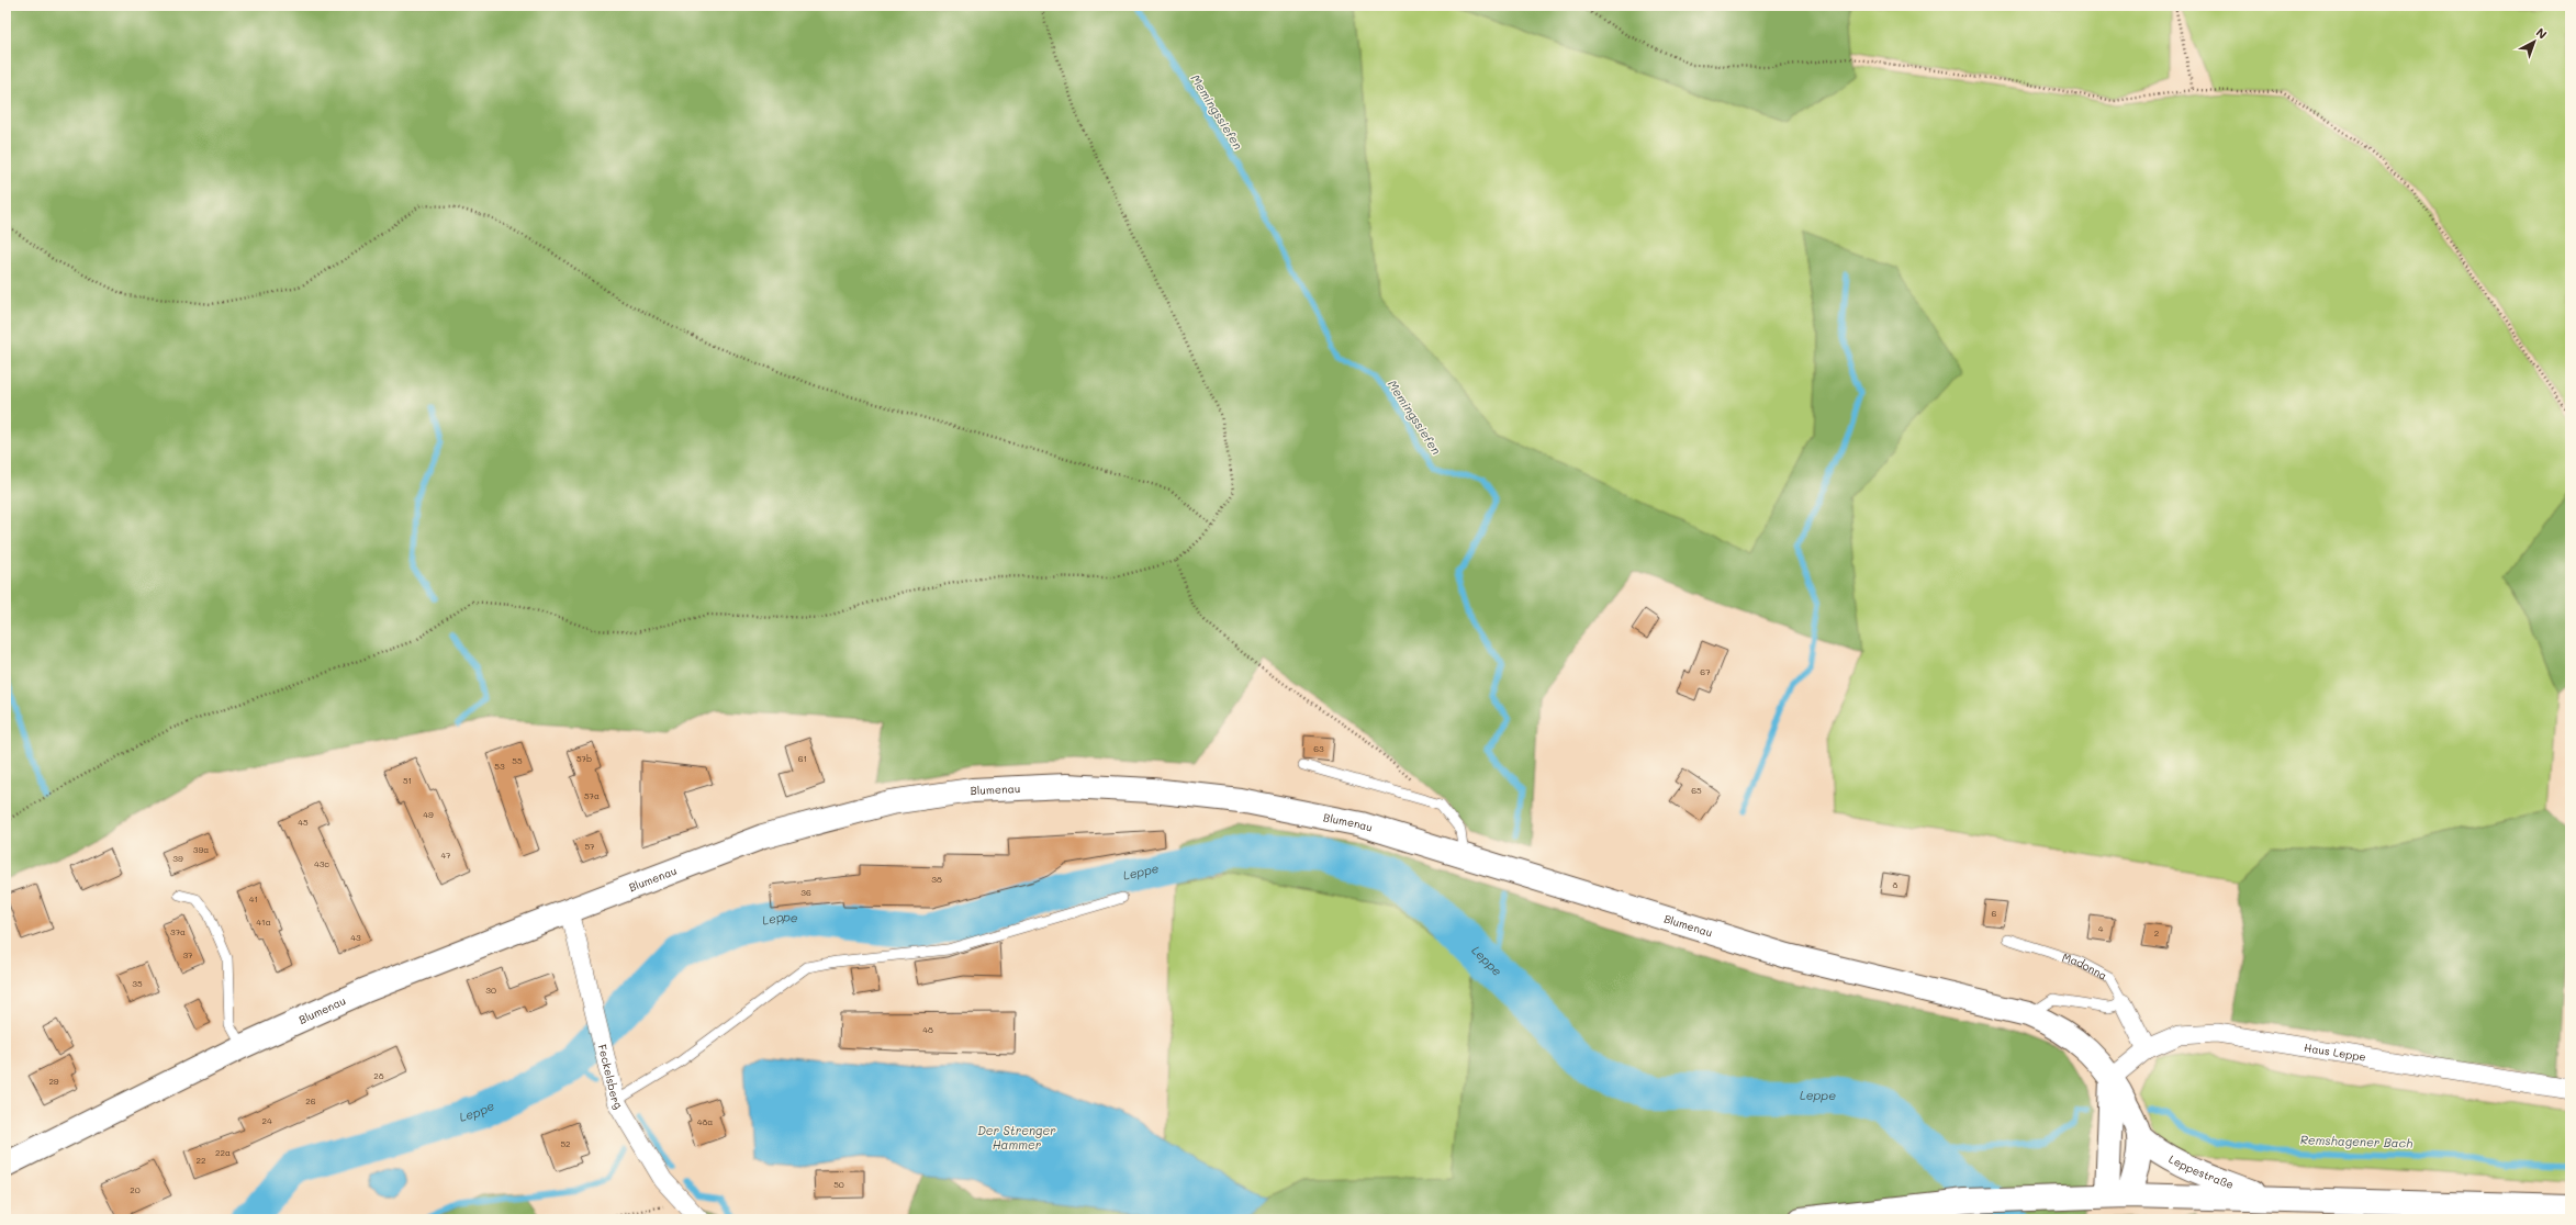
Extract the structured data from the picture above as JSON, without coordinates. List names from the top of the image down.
{
  "streets": {
    "main road": ["Blumenau", "Leppestraße"],
    "street": ["Madonna", "Haus Leppe", "Feckelsberg"]
  },
  "crossings": [
    ["Blumenau", "Feckelsberg"],
    ["Blumenau", "Leppestraße"],
    ["Madonna", "Haus Leppe"],
    ["Haus Leppe", "Leppestraße"]
  ],
  "water": [
    "Memingssiefen",
    "Leppe",
    "Der Strenger Hammer",
    "Remshagener Bach"
  ],
  "house_numbers": [
    "67",
    "63",
    "57b",
    "61",
    "55",
    "53",
    "51",
    "65",
    "57a",
    "49",
    "45",
    "57",
    "39a",
    "47",
    "39",
    "43c",
    "38",
    "8",
    "36",
    "41",
    "6",
    "41a",
    "4",
    "37a",
    "2",
    "43",
    "37",
    "35",
    "30",
    "48",
    "28",
    "29",
    "26",
    "24",
    "48a",
    "52",
    "22a",
    "22",
    "50",
    "20"
  ],
  "north": "top right"
}
